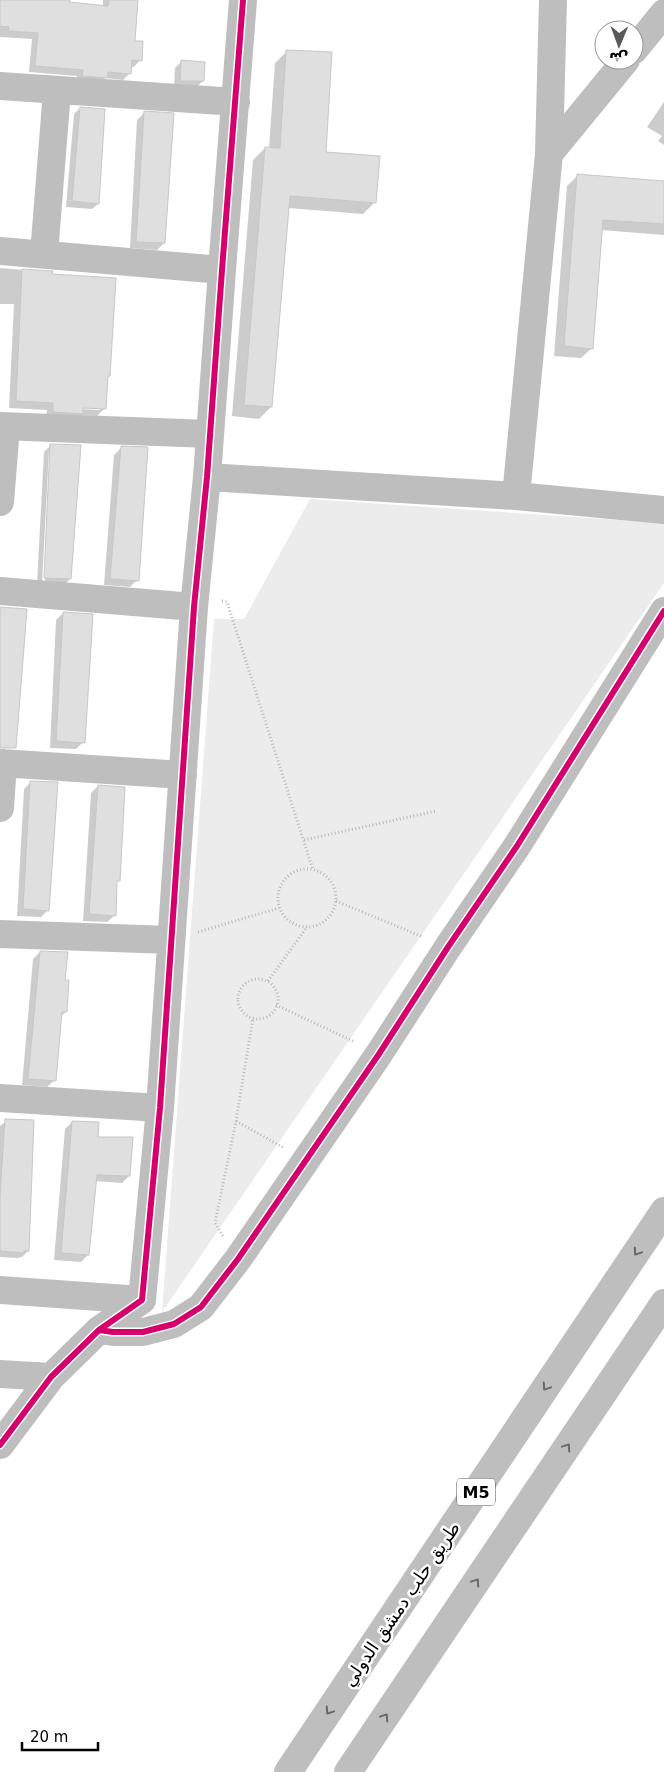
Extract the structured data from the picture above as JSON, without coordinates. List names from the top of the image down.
{
  "streets": {
    "main road": ["M5", "طريق حلب دمشق الدولي"]
  },
  "scale_bar": "20 m",
  "north": "bottom"
}
